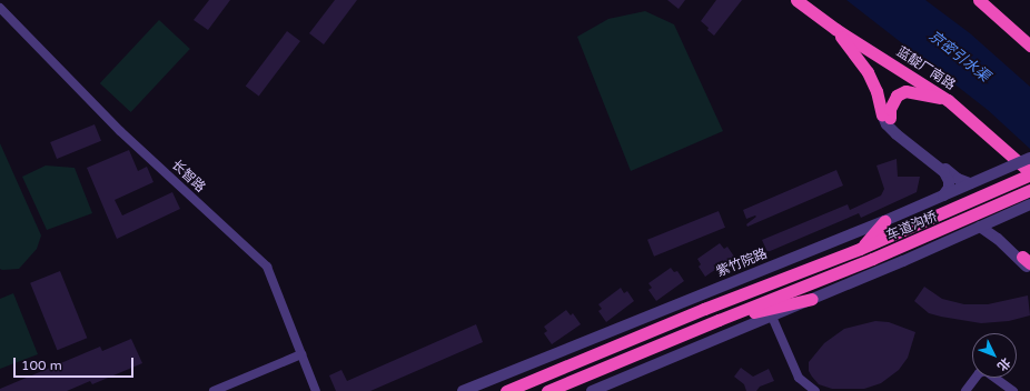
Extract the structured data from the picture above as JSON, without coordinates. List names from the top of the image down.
{
  "streets": {
    "highway": ["蓝靛厂南路", "车道沟桥"],
    "street": ["长智路", "紫竹院路"]
  },
  "crossings": [
    ["蓝靛厂南路", "车道沟桥"]
  ],
  "water": ["京密引水渠"],
  "scale_bar": "100 m",
  "north": "bottom right"
}
